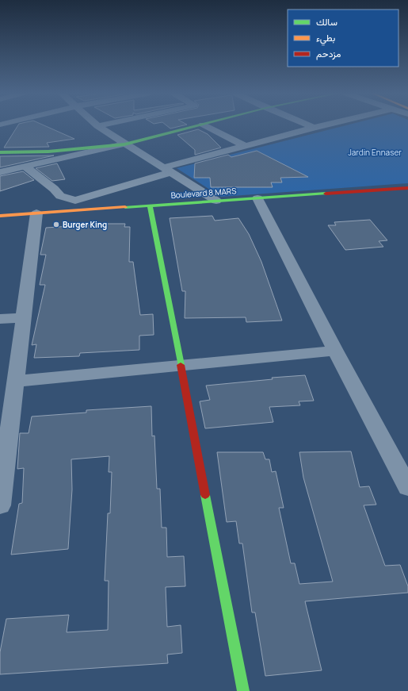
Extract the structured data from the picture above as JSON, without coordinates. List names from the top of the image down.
{
  "streets": {
    "street": ["Boulevard 8 MARS"]
  },
  "parks": ["Jardin Ennaser"],
  "places": ["Burger King"],
  "legend": ["سالك", "بطيء", "مزدحم"]
}
